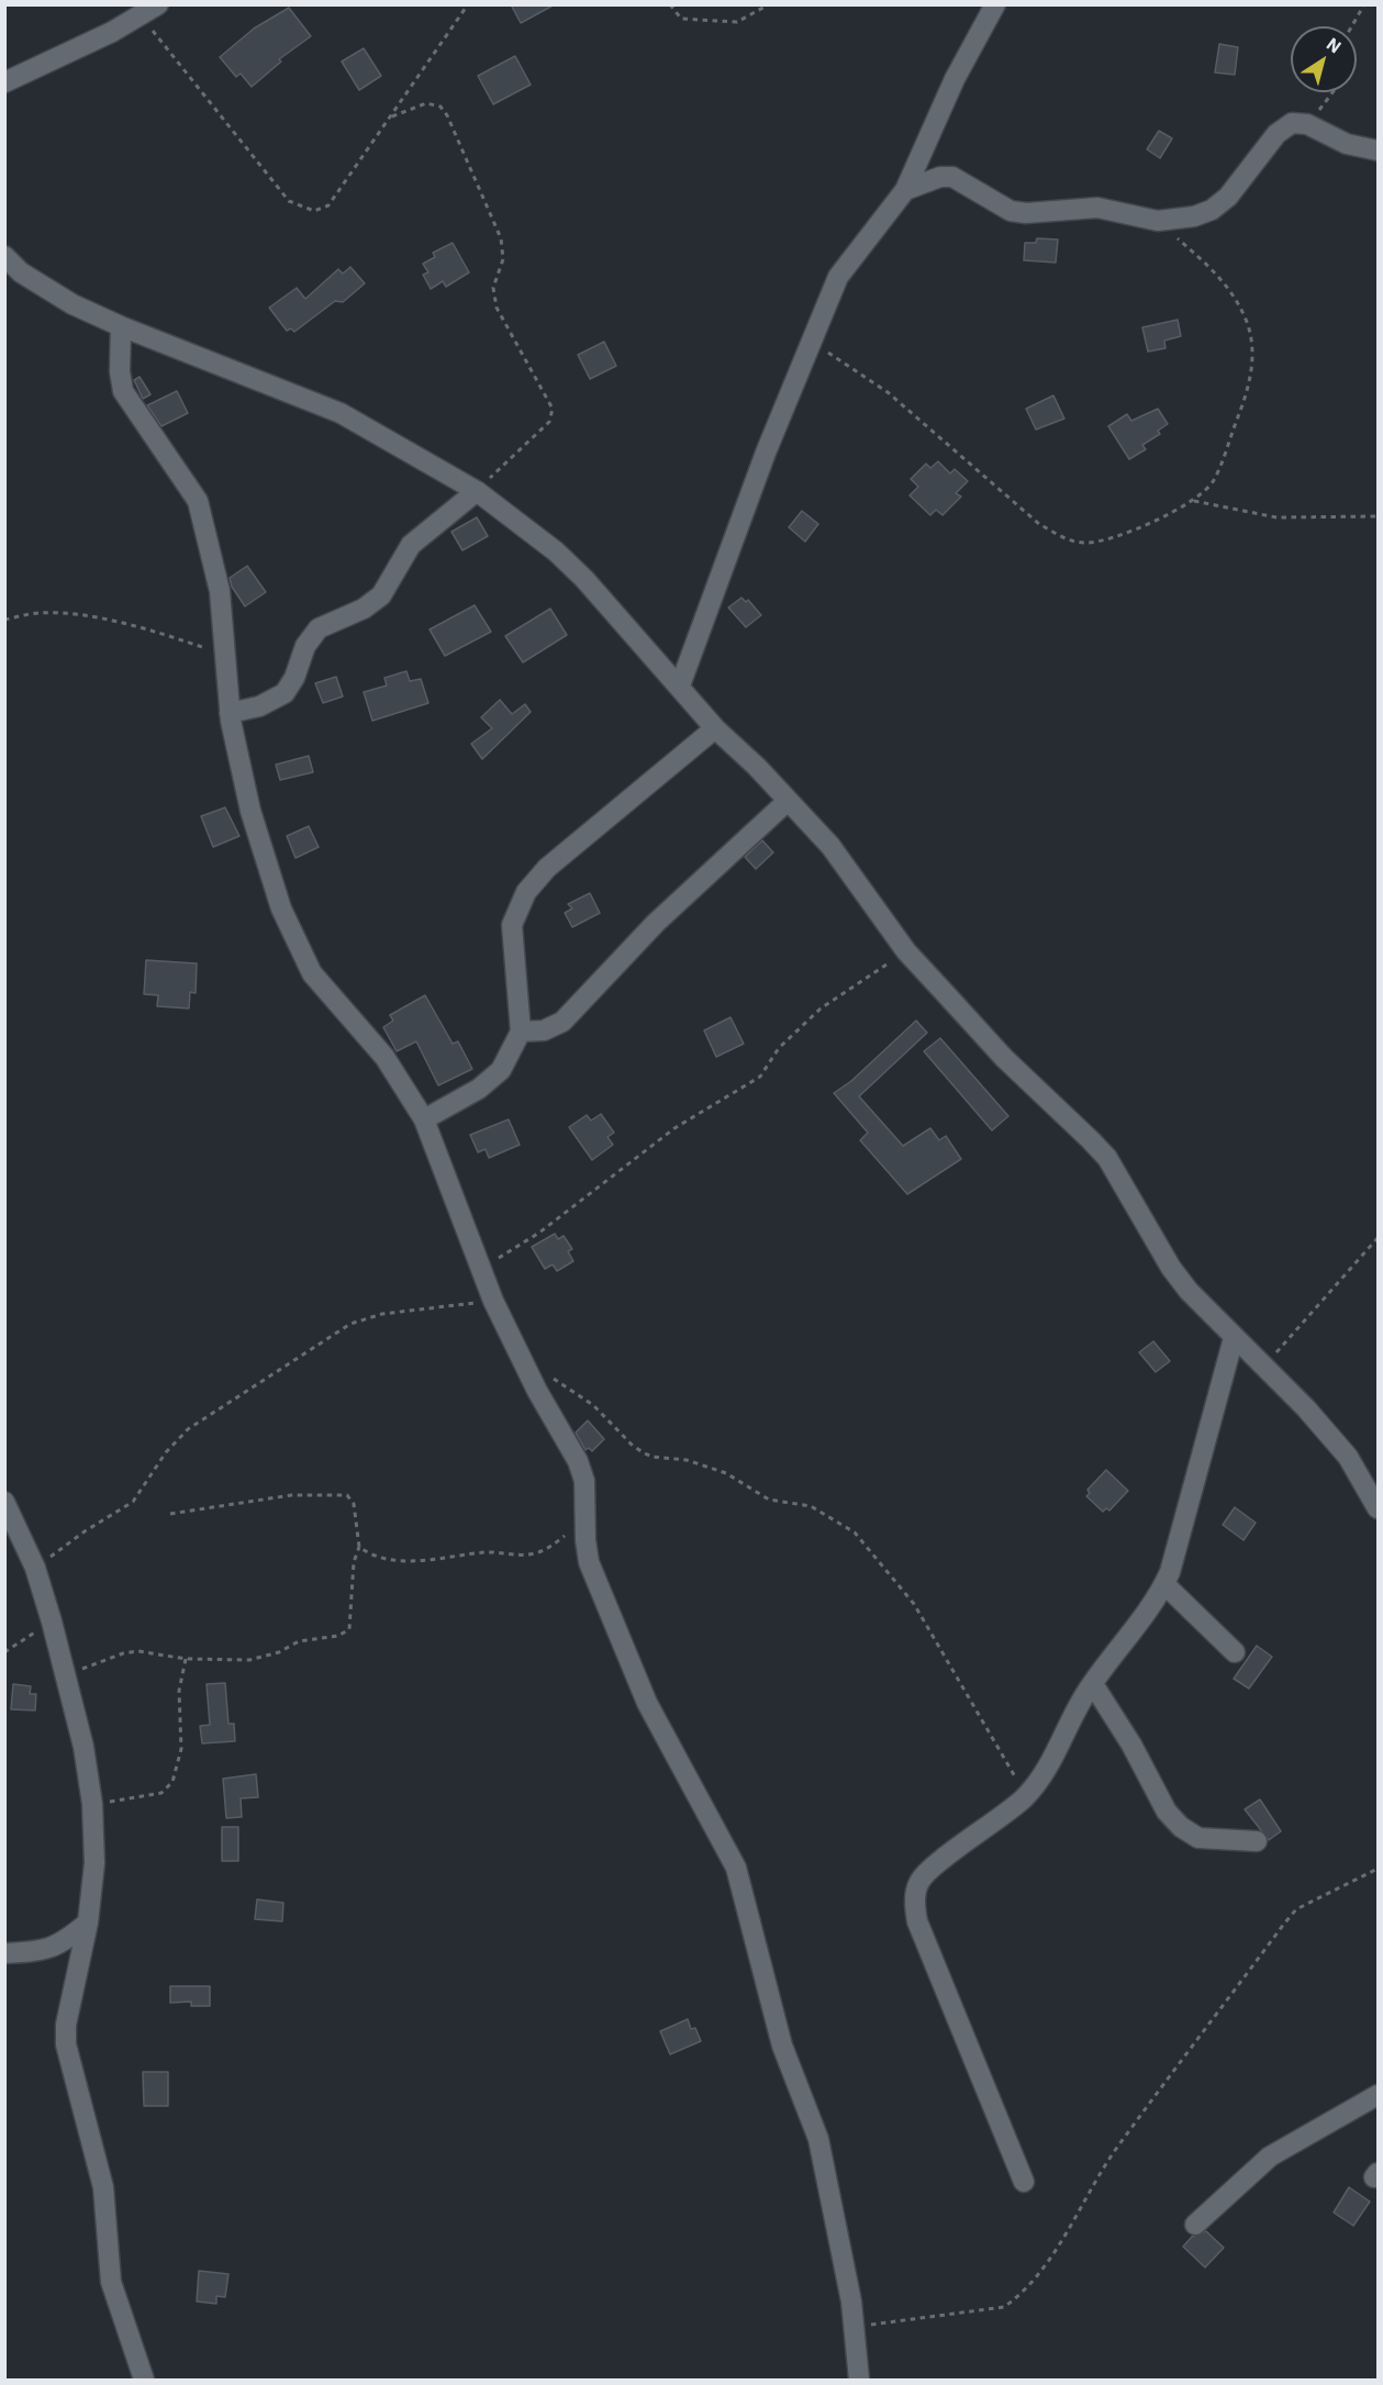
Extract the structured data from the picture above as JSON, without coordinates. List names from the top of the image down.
{
  "north": "top right"
}
